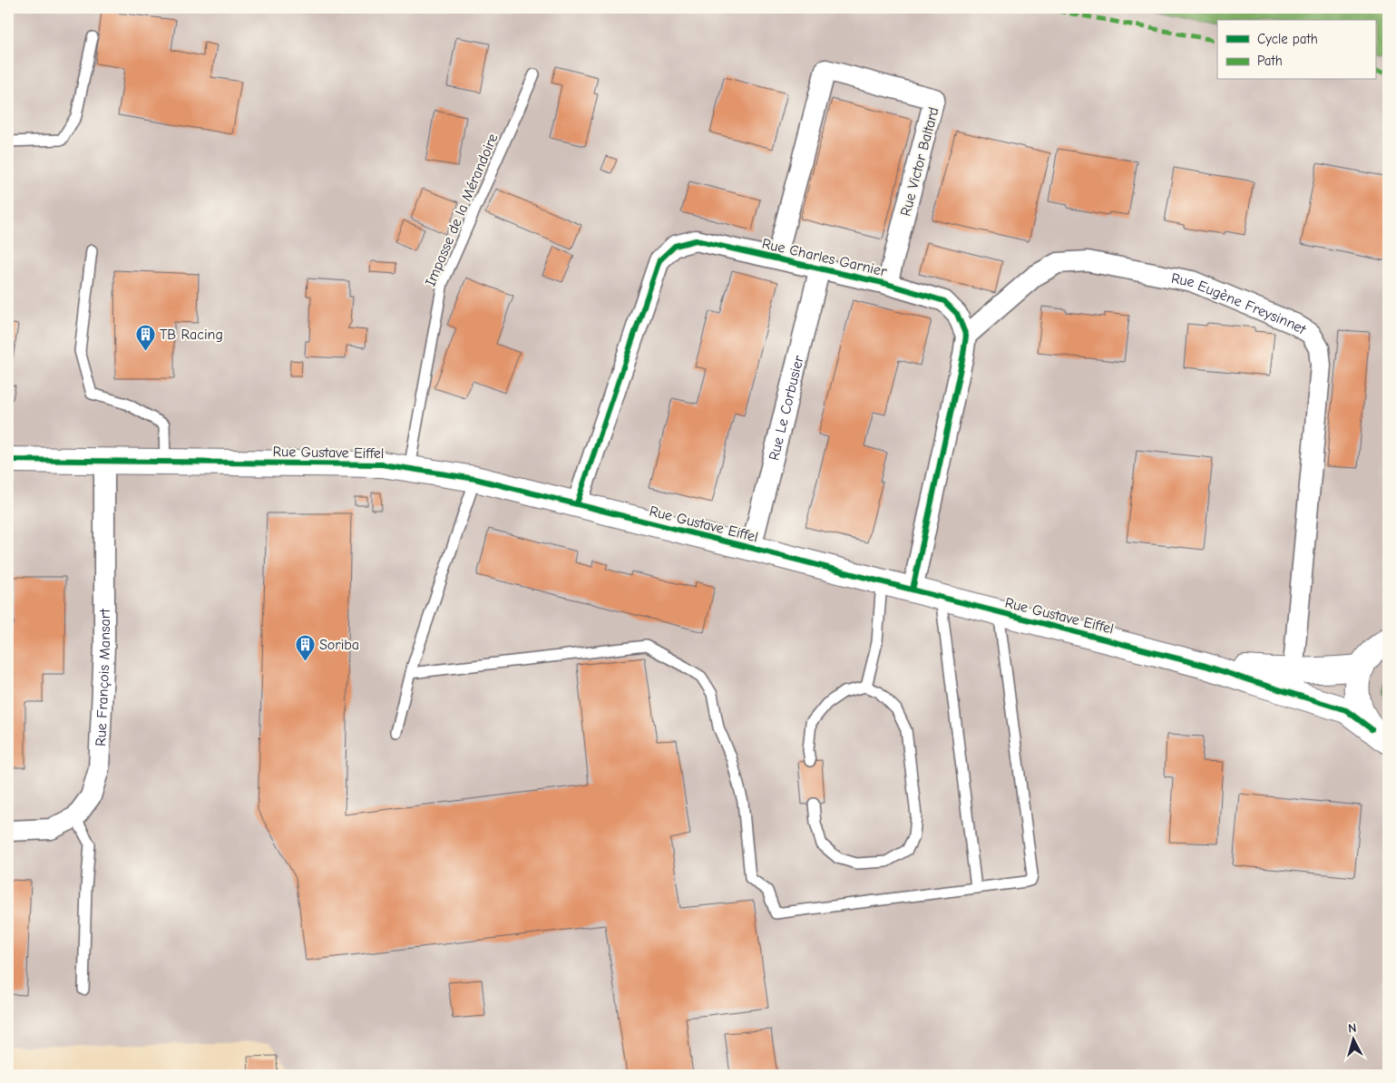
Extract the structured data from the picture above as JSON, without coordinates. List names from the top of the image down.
{
  "streets": {
    "street": [
      "Rue Victor Baltard",
      "Rue Charles Garnier",
      "Rue Eugène Freysinnet",
      "Rue Le Corbusier",
      "Rue Gustave Eiffel",
      "Rue François Mansart"
    ],
    "lane": ["Impasse de la Mérandoire"]
  },
  "crossings": [
    ["Rue Victor Baltard", "Rue Charles Garnier"],
    ["Impasse de la Mérandoire", "Rue Gustave Eiffel"],
    ["Rue Charles Garnier", "Rue Eugène Freysinnet"],
    ["Rue Charles Garnier", "Rue Le Corbusier"],
    ["Rue Charles Garnier", "Rue Gustave Eiffel"],
    ["Rue Eugène Freysinnet", "Rue Gustave Eiffel"],
    ["Rue Le Corbusier", "Rue Gustave Eiffel"],
    ["Rue Gustave Eiffel", "Rue François Mansart"]
  ],
  "places": {
    "building": ["TB Racing", "Soriba"]
  },
  "legend": ["Cycle path", "Path"],
  "north": "top"
}
